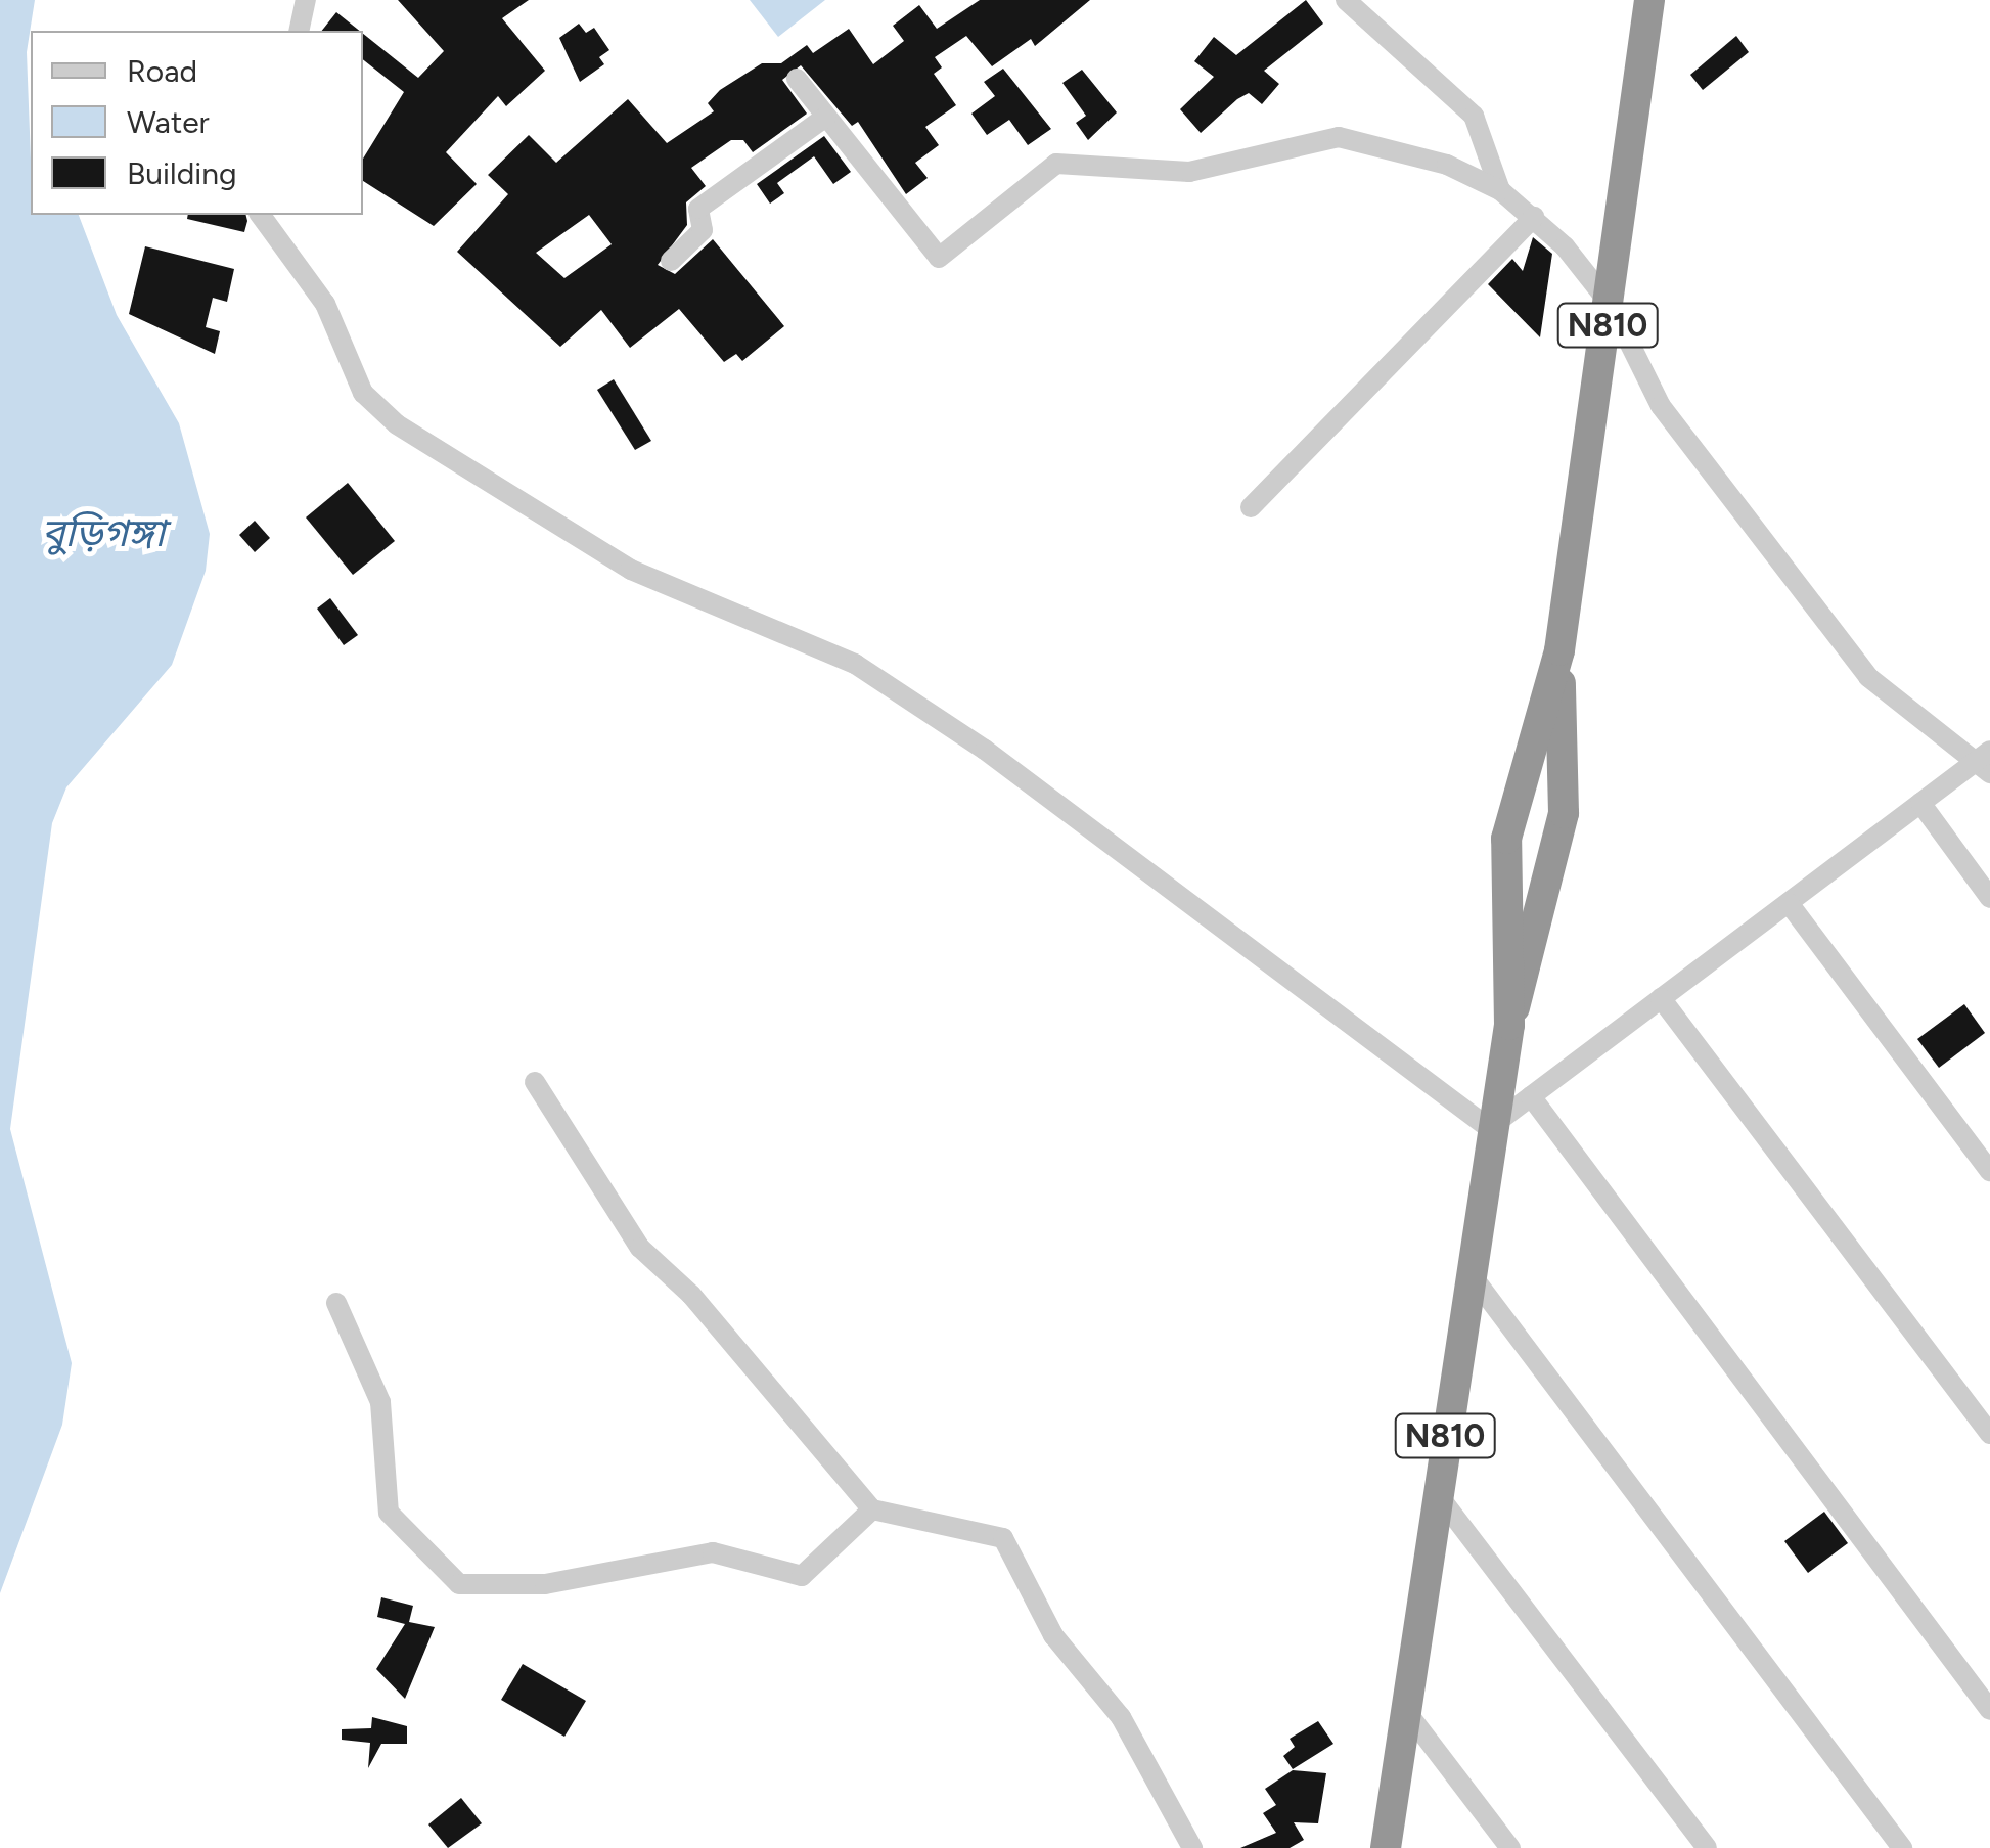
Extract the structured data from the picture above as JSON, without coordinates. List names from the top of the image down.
{
  "streets": {
    "highway": ["N810"]
  },
  "water": ["বুড়িগঙ্গা"],
  "legend": ["Road", "Water", "Building"]
}
